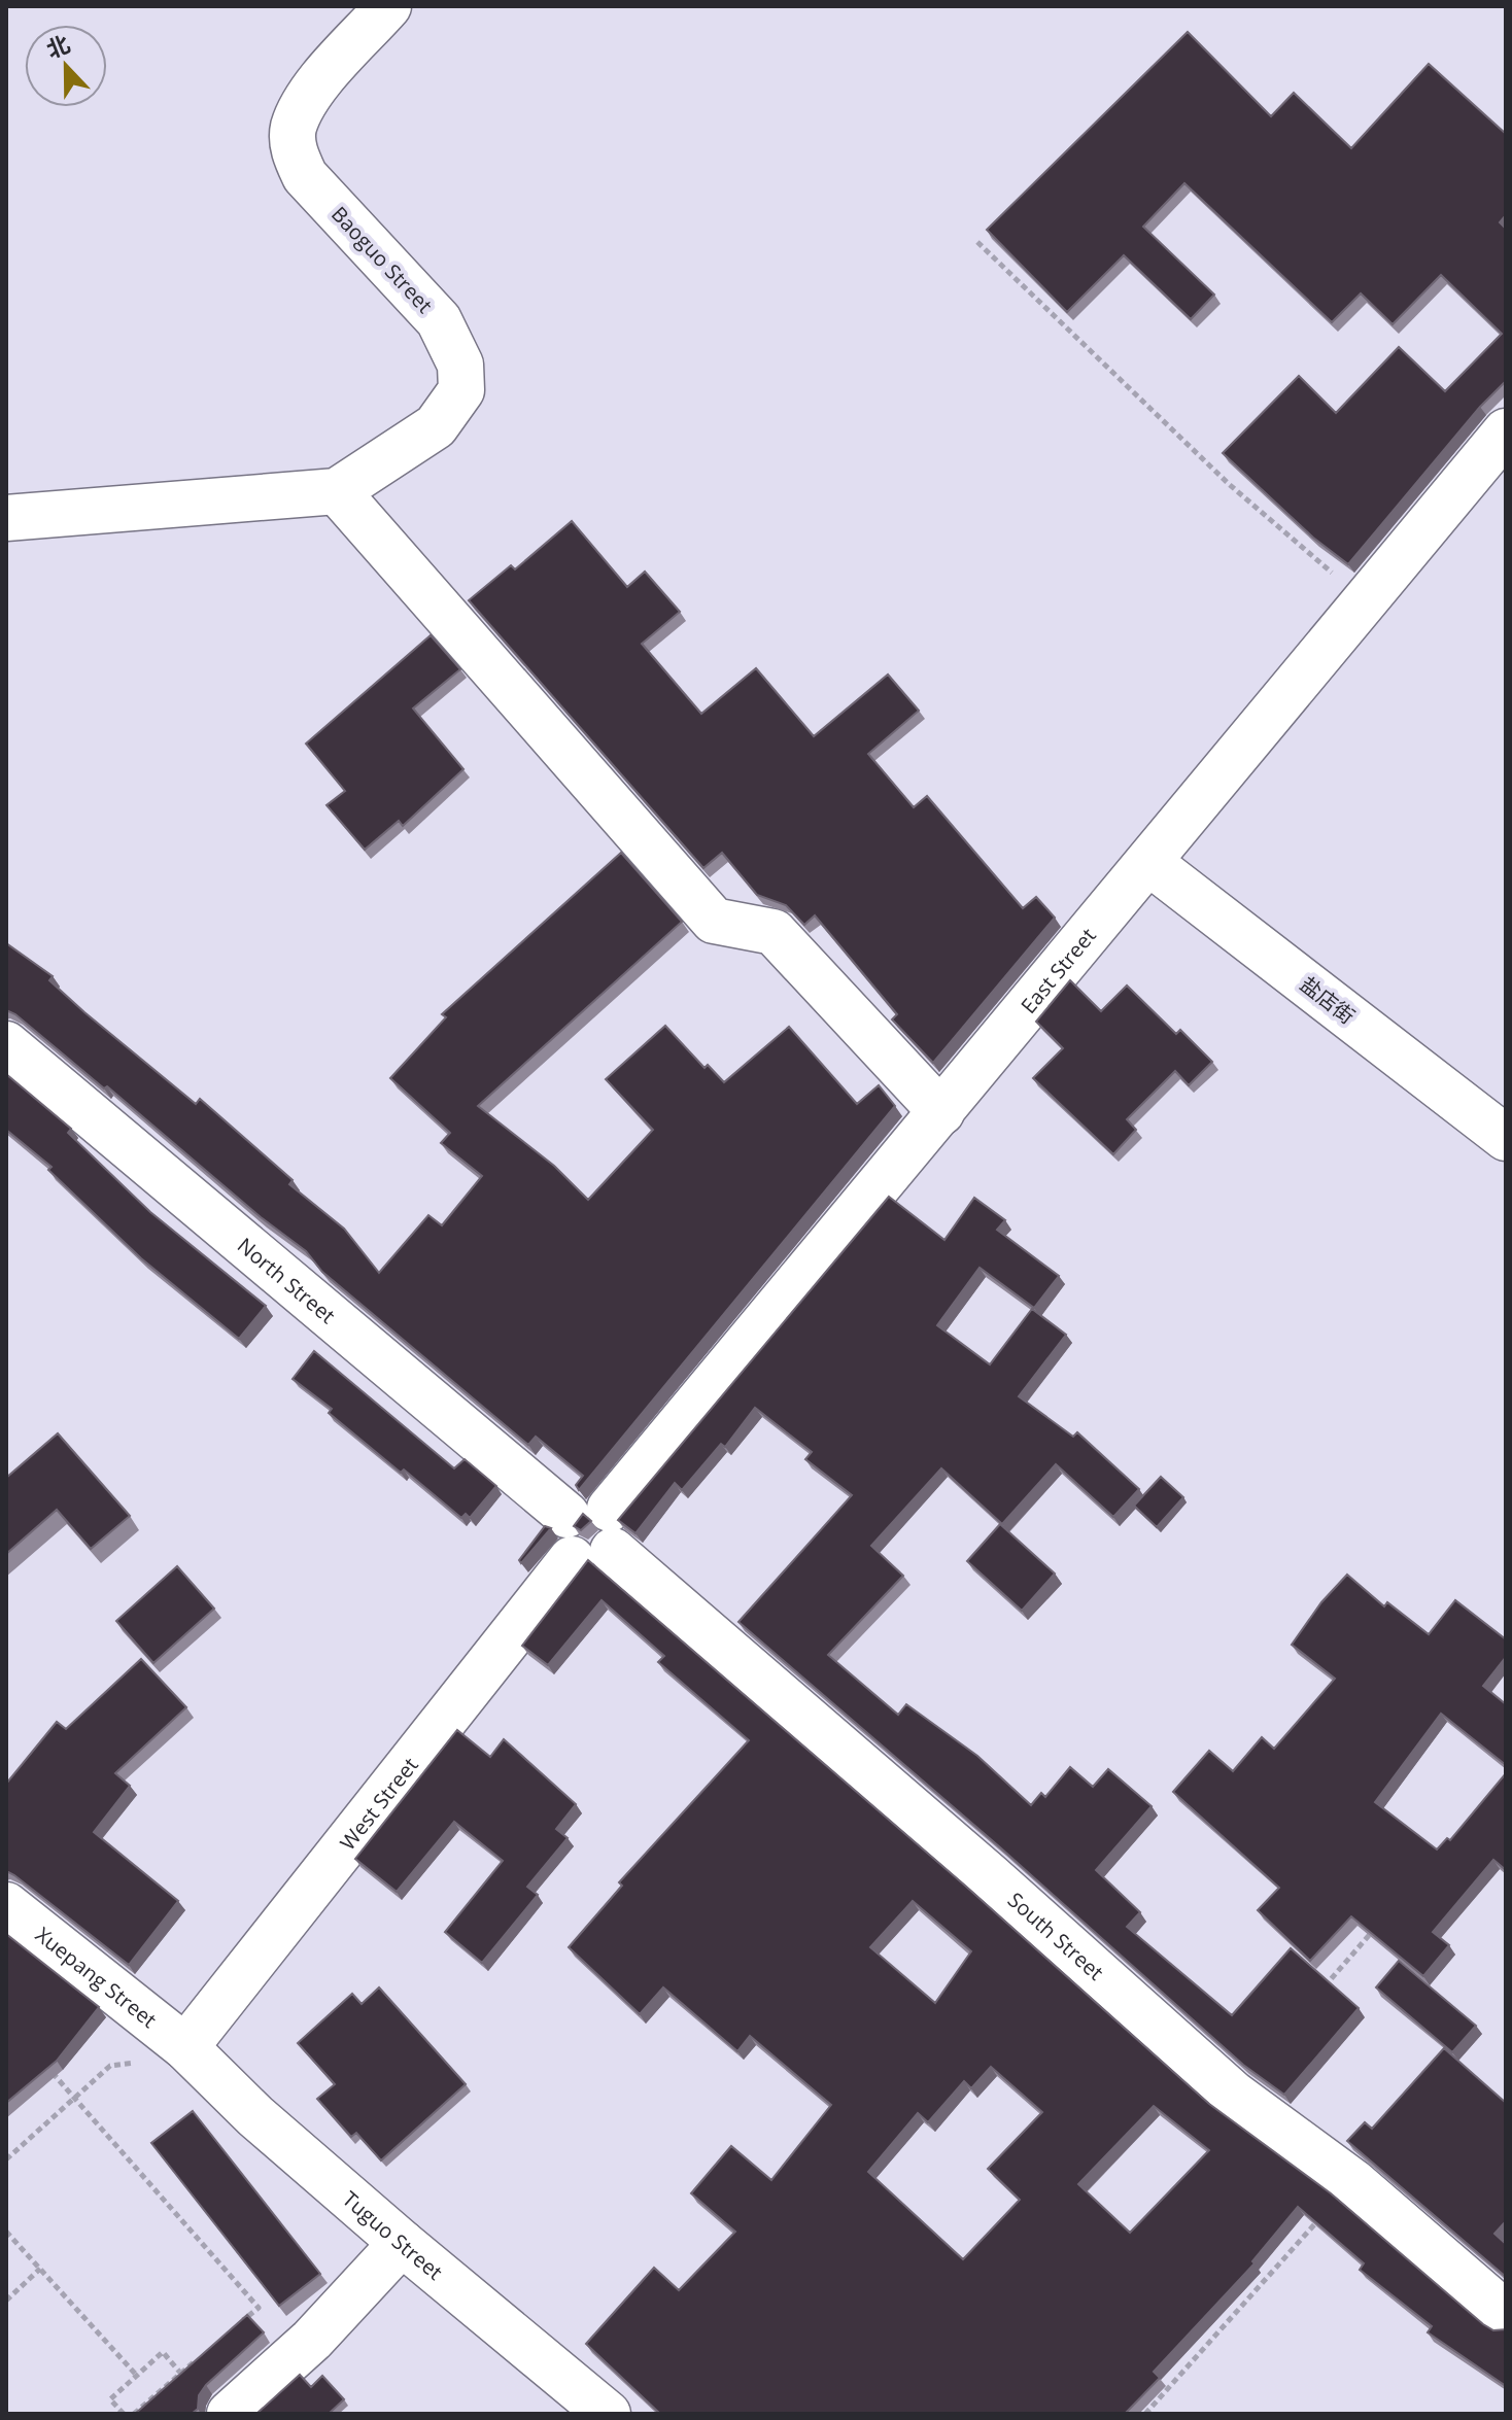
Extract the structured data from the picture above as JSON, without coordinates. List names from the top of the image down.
{
  "streets": {
    "street": [
      "Baoguo Street",
      "East Street",
      "盐店街",
      "North Street",
      "West Street",
      "South Street",
      "Xuepang Street",
      "Tuguo Street"
    ]
  },
  "crossings": [
    ["East Street", "盐店街"],
    ["East Street", "North Street"],
    ["East Street", "West Street"],
    ["East Street", "South Street"],
    ["North Street", "West Street"],
    ["North Street", "South Street"],
    ["West Street", "South Street"],
    ["West Street", "Xuepang Street"],
    ["West Street", "Tuguo Street"],
    ["Xuepang Street", "Tuguo Street"]
  ],
  "north": "top"
}
